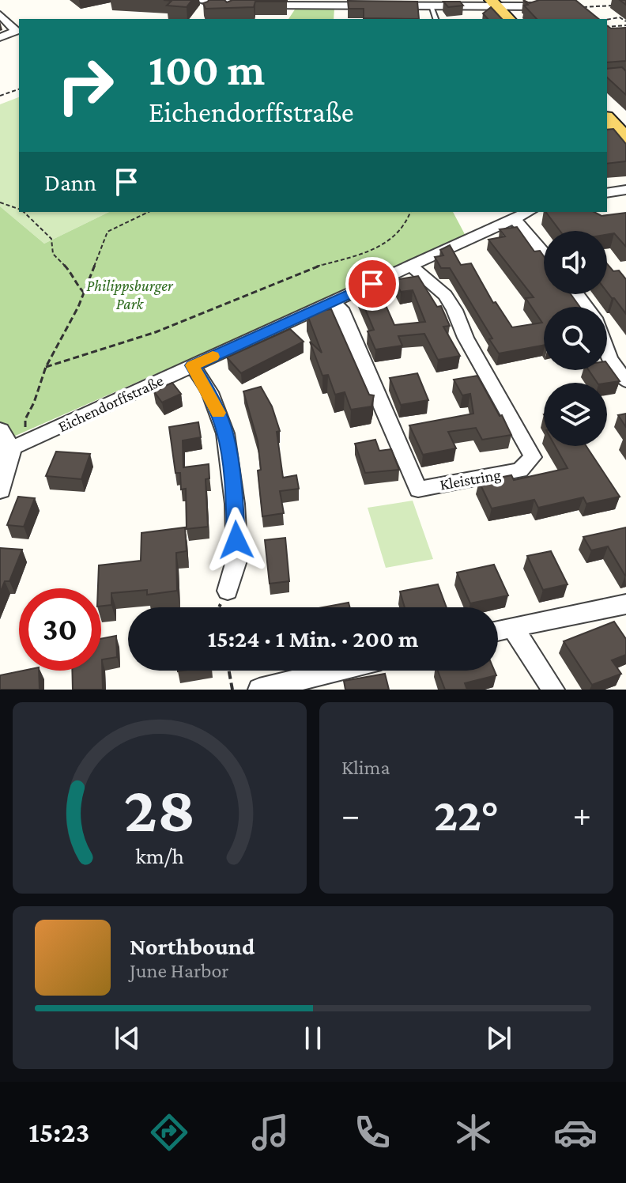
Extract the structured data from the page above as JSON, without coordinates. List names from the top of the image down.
{
  "streets": {
    "street": ["Eichendorffstraße", "Kleistring"]
  },
  "crossings": [
    ["Eichendorffstraße", "Kleistring"]
  ],
  "parks": ["Philippsburger Park"],
  "page": {
    "turn": ["100 m", "Eichendorffstraße"],
    "then": "Dann",
    "limit": "30",
    "trip": "15:24 · 1 Min. · 200 m",
    "tile": "Klima",
    "heat": ["−", "22°", "+"],
    "song": ["Northbound", "June Harbor"],
    "tabs": "15:23",
    "gauge": ["28", "km/h"]
  }
}
